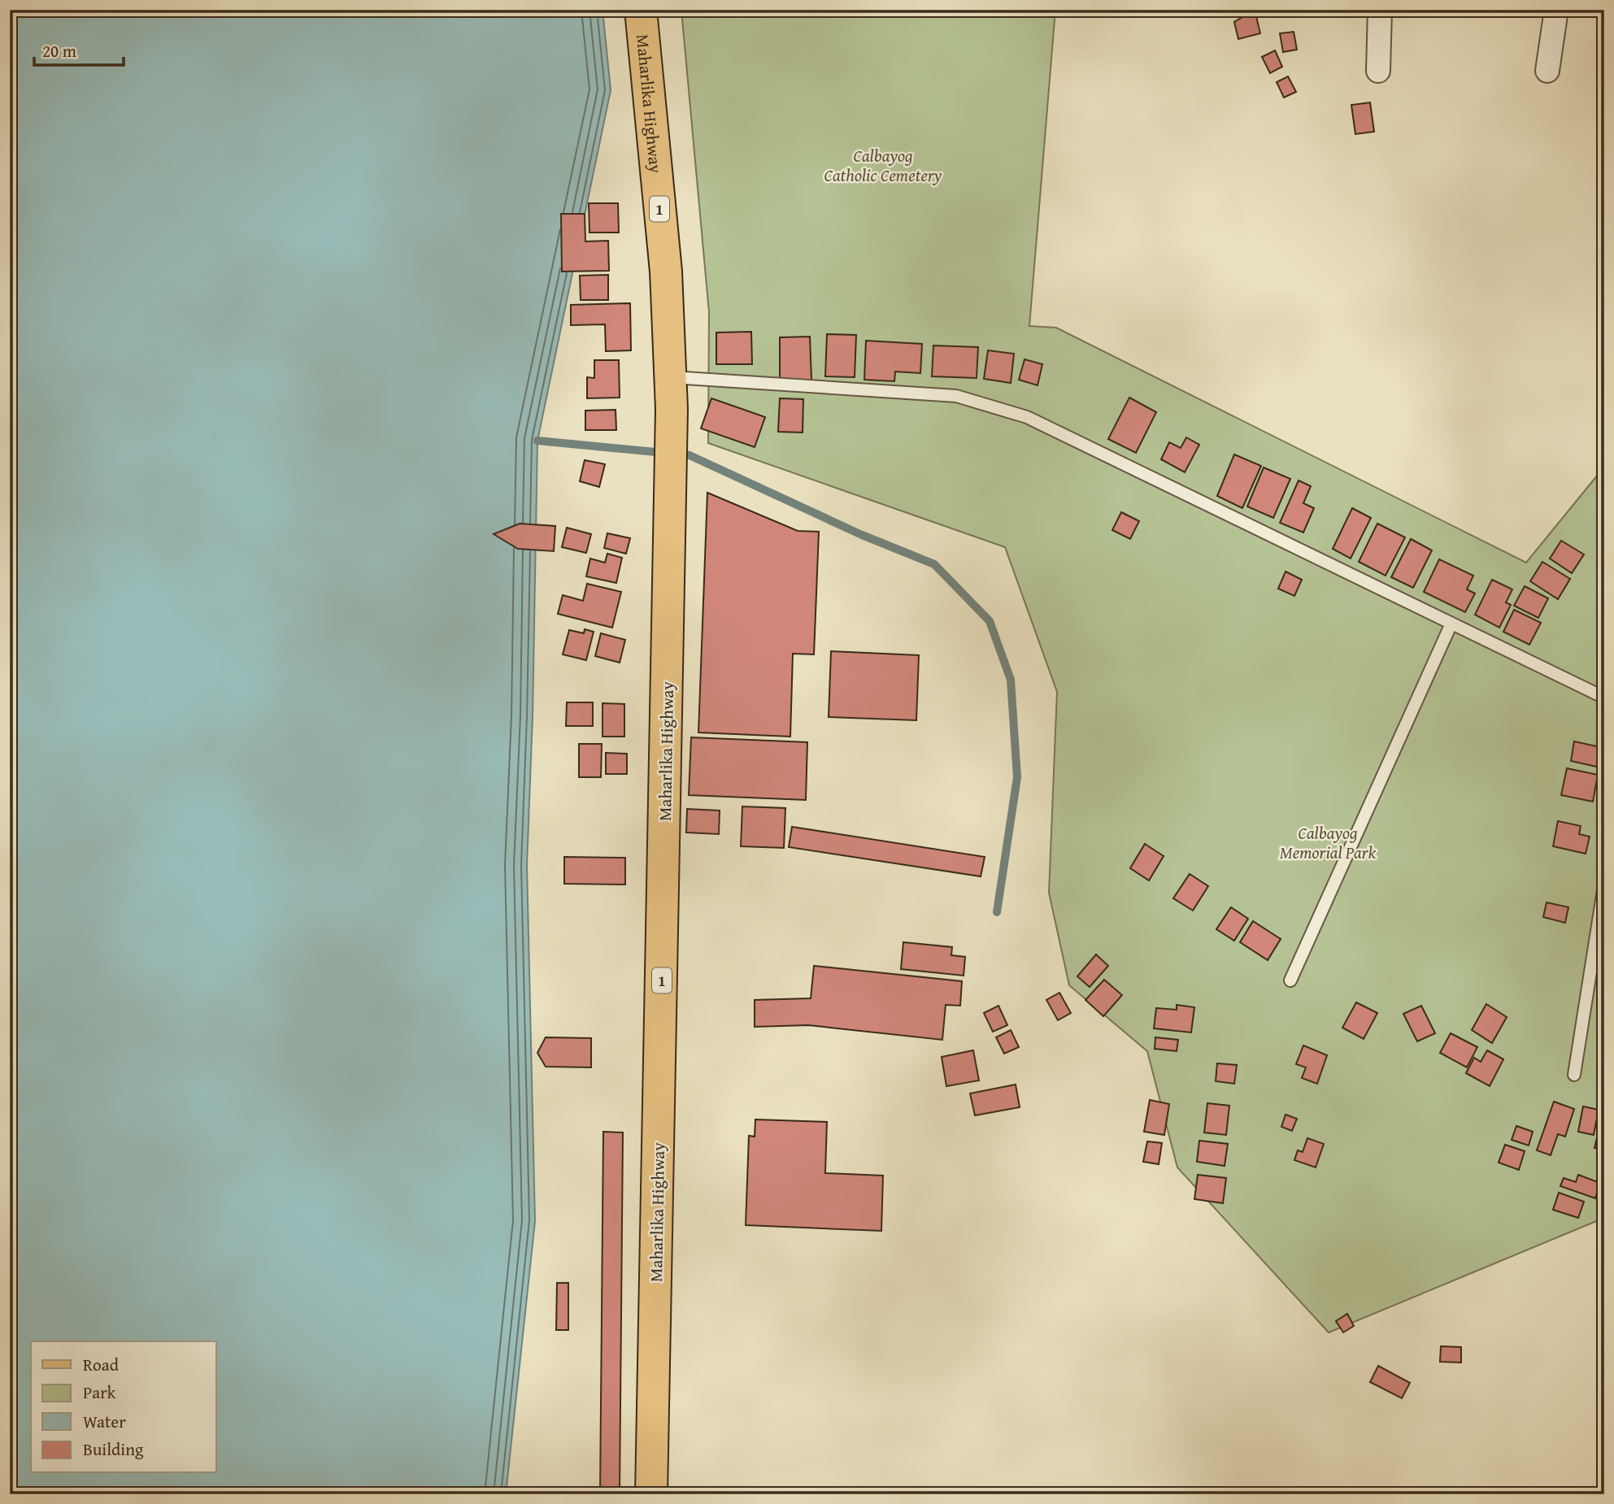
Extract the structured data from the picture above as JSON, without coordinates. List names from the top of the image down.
{
  "streets": {
    "main road": ["Maharlika Highway", "1"]
  },
  "parks": ["Calbayog Catholic Cemetery", "Calbayog Memorial Park"],
  "legend": [
    "Road",
    "Park",
    "Water",
    "Building"
  ],
  "scale_bar": "20 m"
}
